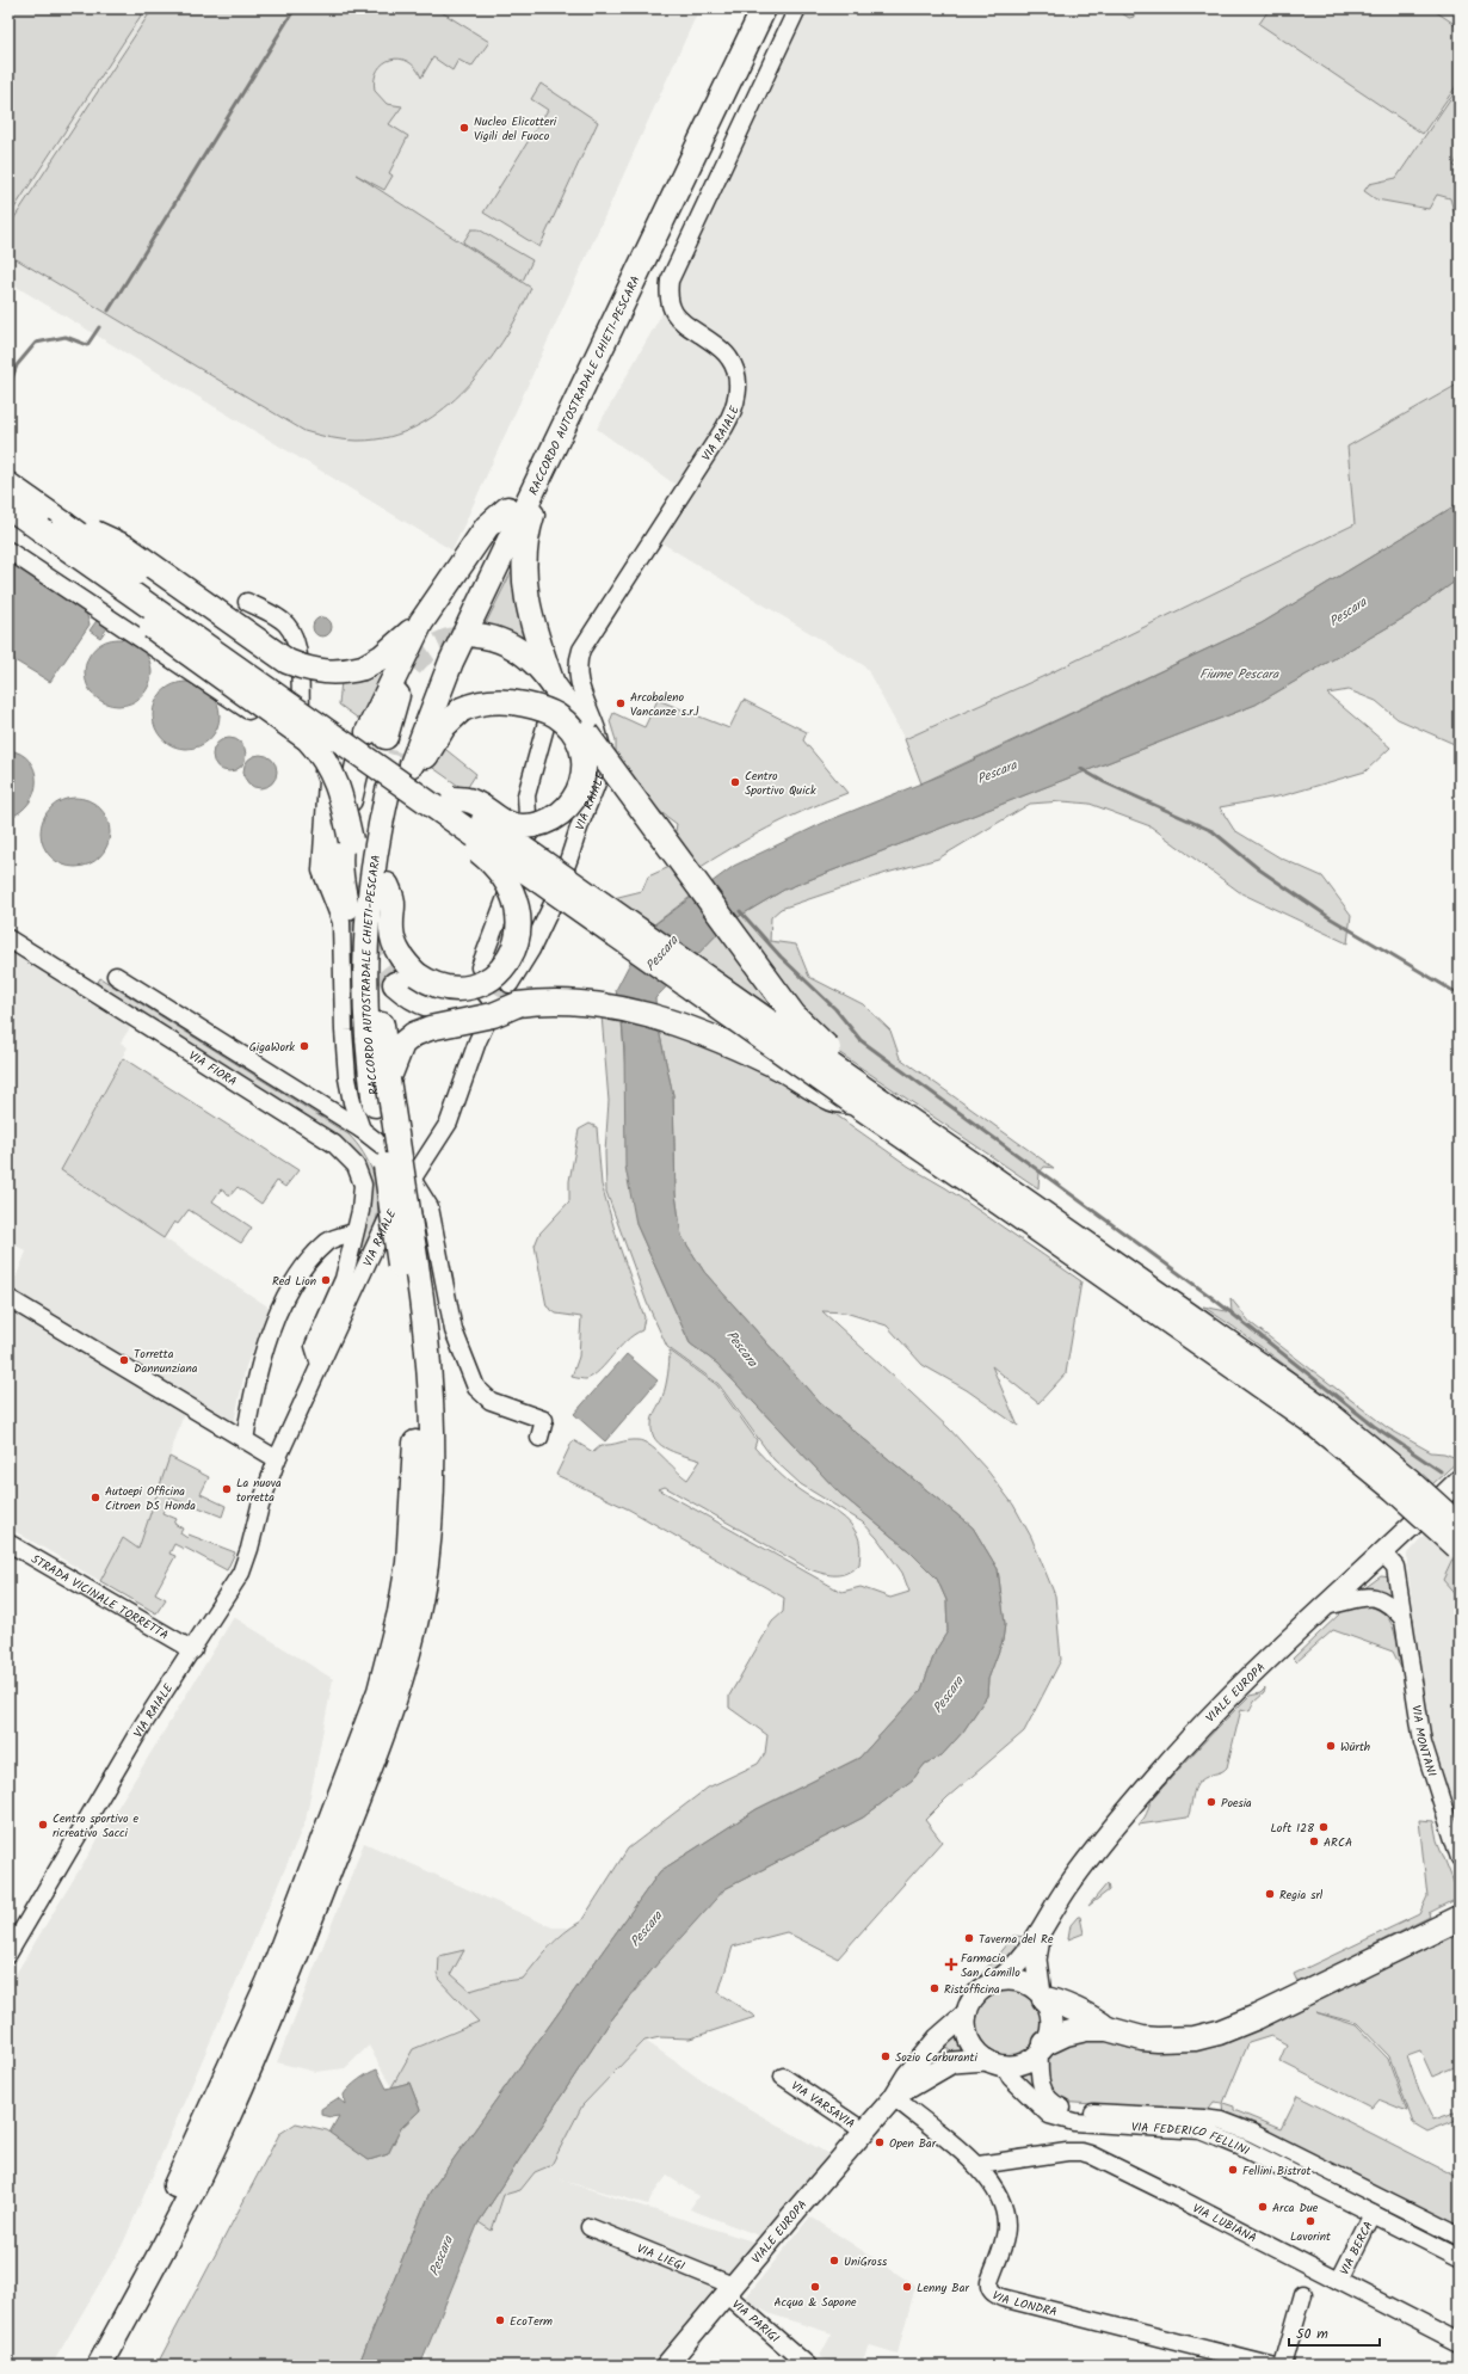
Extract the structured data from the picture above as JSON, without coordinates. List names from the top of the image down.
{
  "streets": {
    "highway": ["RACCORDO AUTOSTRADALE CHIETI-PESCARA"],
    "main road": ["VIALE EUROPA"],
    "street": [
      "VIA RAIALE",
      "VIA FIORA",
      "STRADA VICINALE TORRETTA",
      "VIA MONTANI",
      "VIA VARSAVIA",
      "VIA FEDERICO FELLINI",
      "VIA LUBIANA",
      "VIA BERCA",
      "VIA LIEGI",
      "VIA LONDRA",
      "VIA PARIGI"
    ]
  },
  "crossings": [
    ["VIA RAIALE", "VIA FIORA"],
    ["VIA RAIALE", "STRADA VICINALE TORRETTA"],
    ["VIALE EUROPA", "VIA MONTANI"],
    ["VIALE EUROPA", "VIA VARSAVIA"],
    ["VIALE EUROPA", "VIA FEDERICO FELLINI"],
    ["VIALE EUROPA", "VIA LIEGI"],
    ["VIALE EUROPA", "VIA LONDRA"],
    ["VIALE EUROPA", "VIA PARIGI"],
    ["VIA FEDERICO FELLINI", "VIA BERCA"],
    ["VIA LUBIANA", "VIA BERCA"],
    ["VIA LUBIANA", "VIA LONDRA"],
    ["VIA LIEGI", "VIA PARIGI"]
  ],
  "water": ["Pescara", "Fiume Pescara"],
  "places": {
    "other": [
      "Nucleo Elicotteri Vigili del Fuoco",
      "Arcobaleno Vancanze s.r.l",
      "Centro Sportivo Quick",
      "GigaWork",
      "Red Lion",
      "Torretta Dannunziana",
      "La nuova torretta",
      "Autoepi Officina Citroen DS Honda",
      "Würth",
      "Poesia",
      "Centro sportivo e ricreativo Sacci",
      "Loft 128",
      "ARCA",
      "Regia srl",
      "Taverna del Re",
      "Ristofficina",
      "Sozio Carburanti",
      "Open Bar",
      "Fellini Bistrot",
      "Arca Due",
      "Lavorint",
      "UniGross",
      "Acqua & Sapone",
      "Lenny Bar",
      "EcoTerm"
    ],
    "health": ["Farmacia San Camillo"]
  },
  "scale_bar": "50 m"
}
